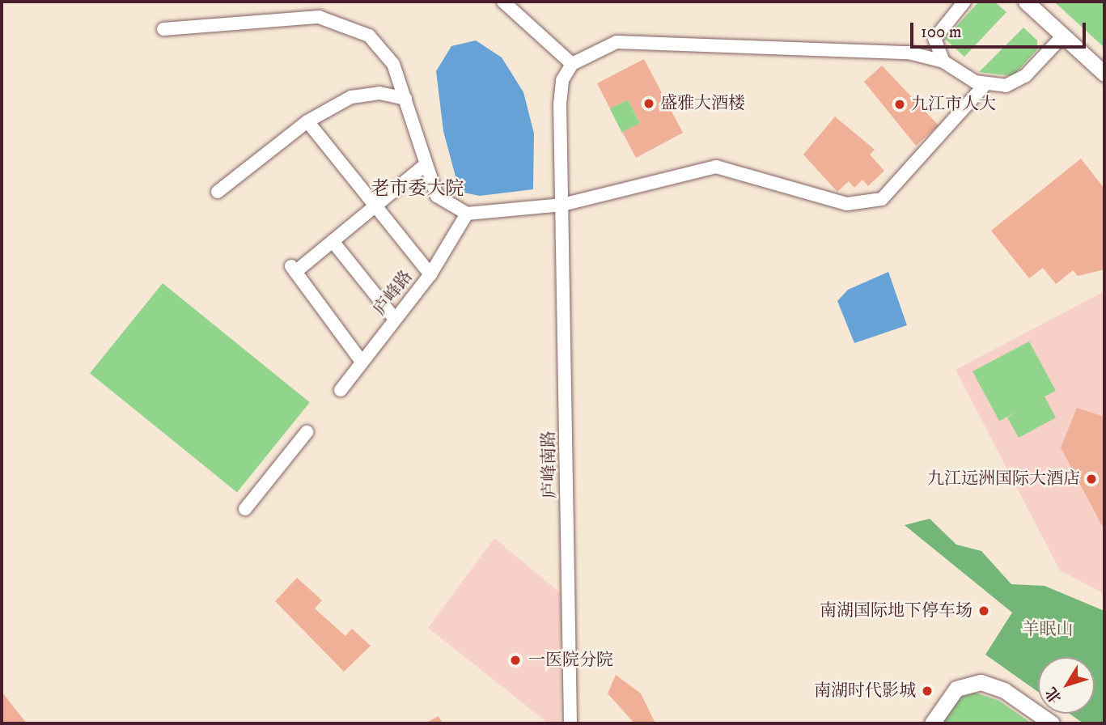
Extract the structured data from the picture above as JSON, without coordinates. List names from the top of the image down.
{
  "streets": {
    "street": ["庐峰路", "庐峰南路"]
  },
  "districts": ["老市委大院"],
  "parks": ["羊眠山"],
  "places": [
    "盛雅大酒楼",
    "九江市人大",
    "九江远洲国际大酒店",
    "南湖国际地下停车场",
    "一医院分院",
    "南湖时代影城"
  ],
  "scale_bar": "100 m",
  "north": "bottom left"
}
